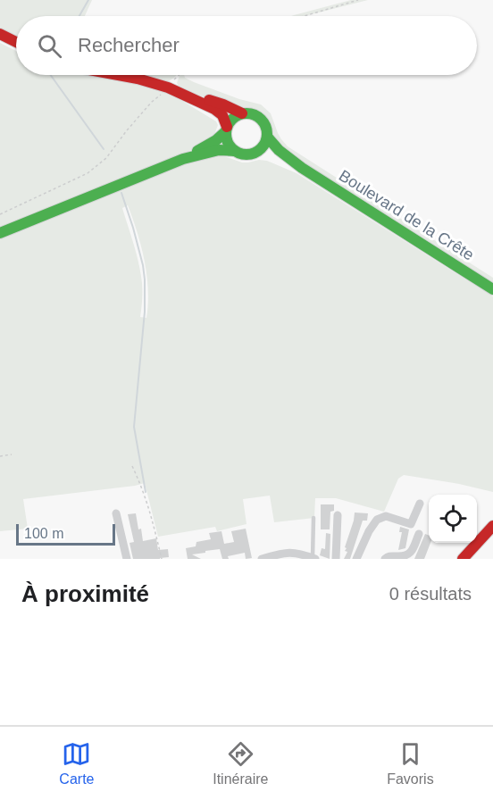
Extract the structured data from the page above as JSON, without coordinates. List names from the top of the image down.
{
  "streets": {
    "main road": ["Boulevard de la Crête"]
  },
  "scale_bar": "100 m",
  "page": {
    "search": "Rechercher",
    "scale": "100 m",
    "heading": ["À proximité", "0 résultats"],
    "nav": ["Carte", "Itinéraire", "Favoris"]
  }
}
